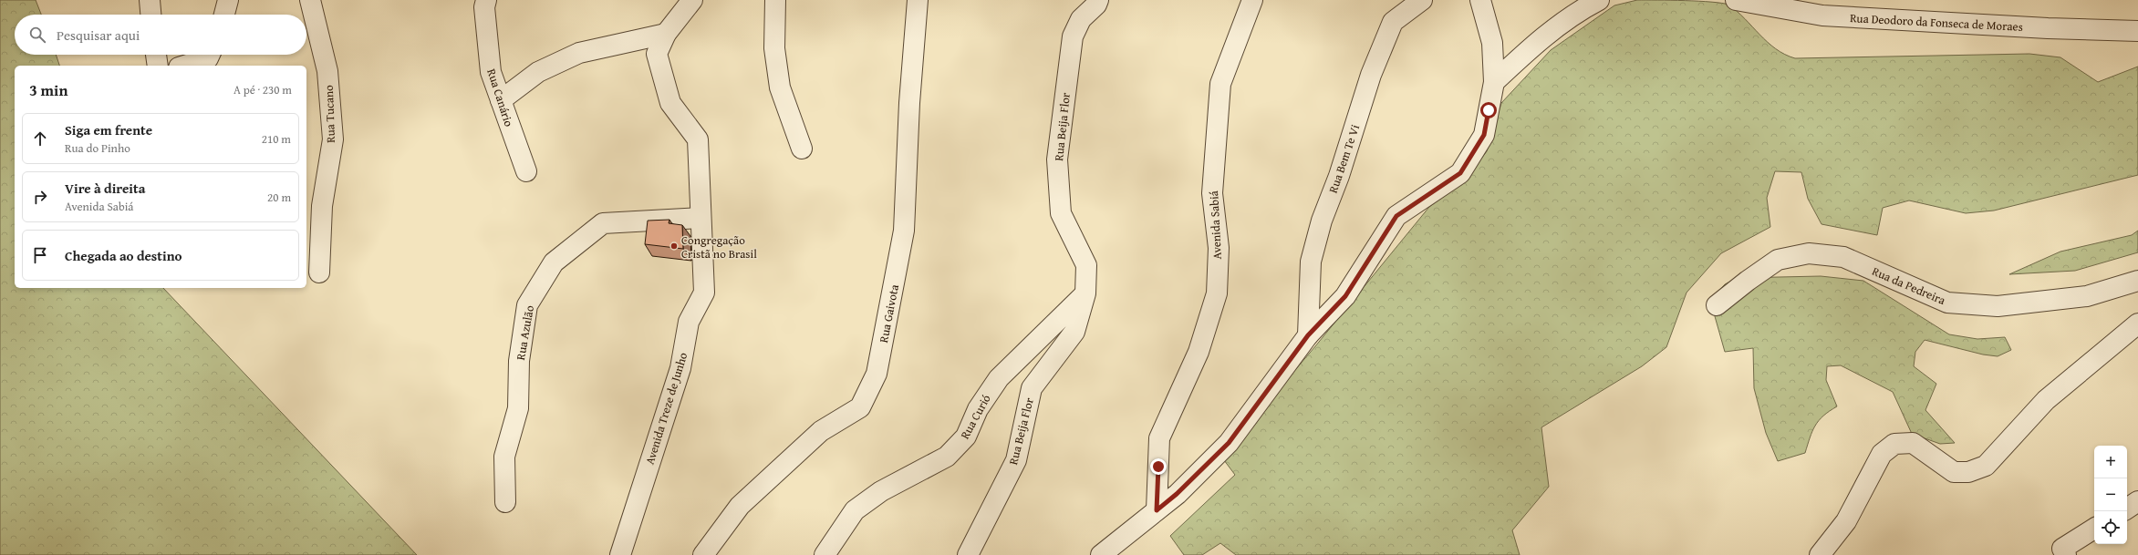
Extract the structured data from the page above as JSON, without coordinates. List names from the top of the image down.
{
  "streets": {
    "street": [
      "Rua Deodoro da Fonseca de Moraes",
      "Rua Canário",
      "Rua Tucano",
      "Rua Beija Flor",
      "Rua Bem Te Vi",
      "Avenida Sabiá",
      "Rua da Pedreira",
      "Rua Gaivota",
      "Rua Azulão",
      "Avenida Treze de Junho",
      "Rua Curió"
    ]
  },
  "crossings": [
    ["Rua Beija Flor", "Rua Curió"],
    ["Rua Azulão", "Avenida Treze de Junho"]
  ],
  "places": ["Congregação Cristã no Brasil"],
  "page": {
    "search": "Pesquisar aqui",
    "heading": ["3 min", "A pé · 230 m"],
    "list": [
      ["Siga em frente", "Rua do Pinho", "210 m"],
      ["Vire à direita", "Avenida Sabiá", "20 m"],
      "Chegada ao destino"
    ],
    "map_buttons": ["+", "−"]
  }
}
